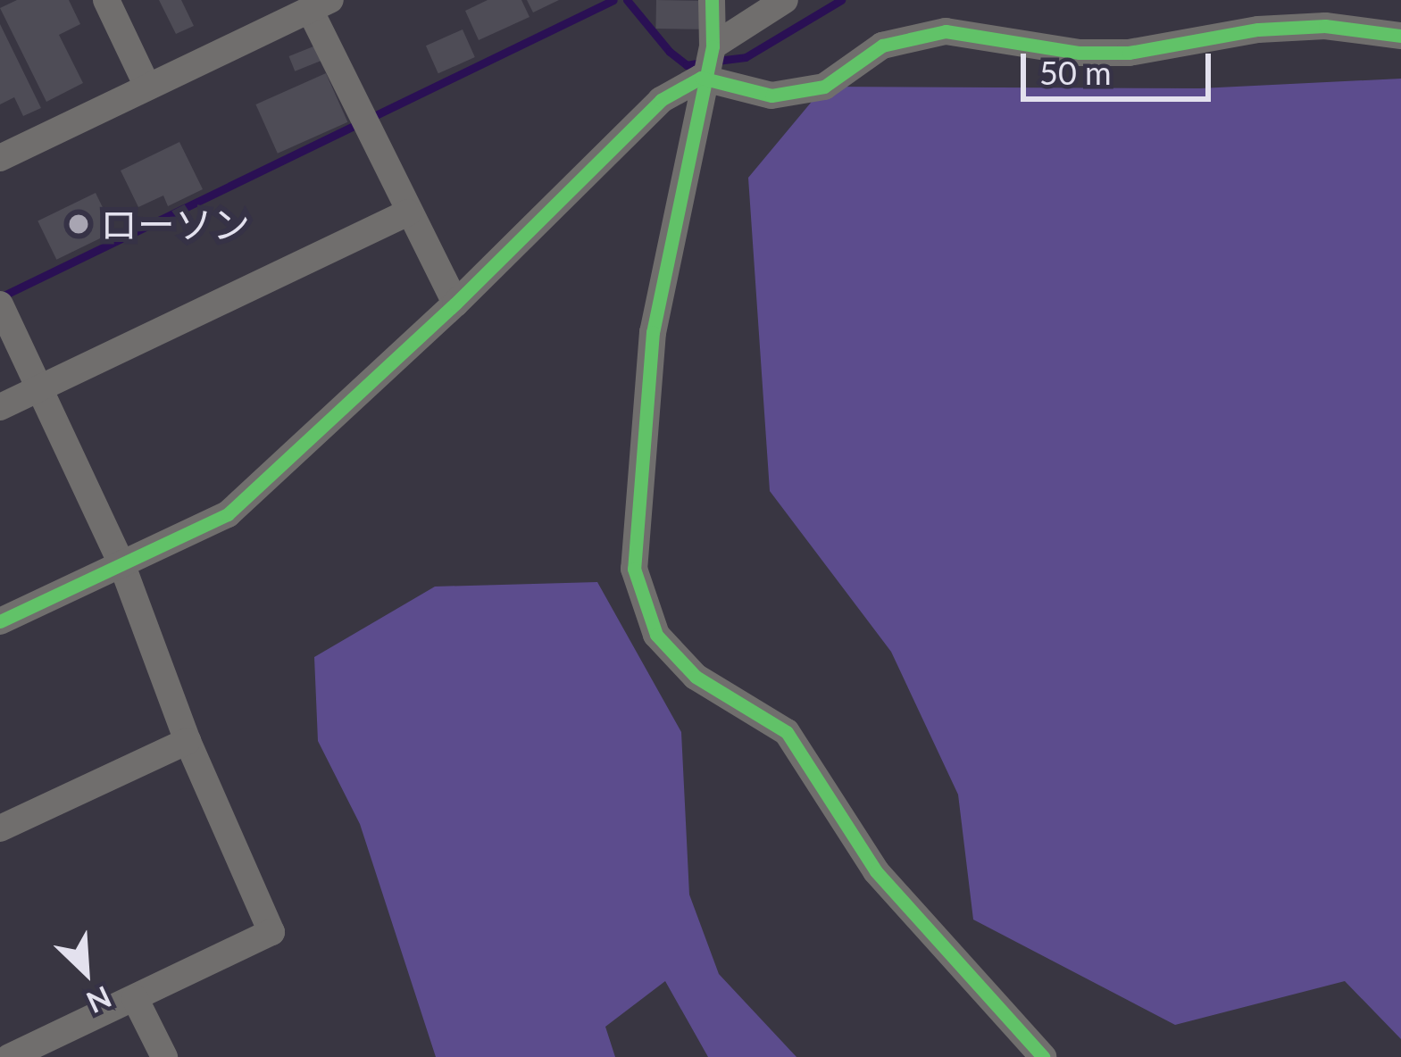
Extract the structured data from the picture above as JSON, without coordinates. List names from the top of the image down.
{
  "places": ["ローソン"],
  "scale_bar": "50 m",
  "north": "bottom right"
}
